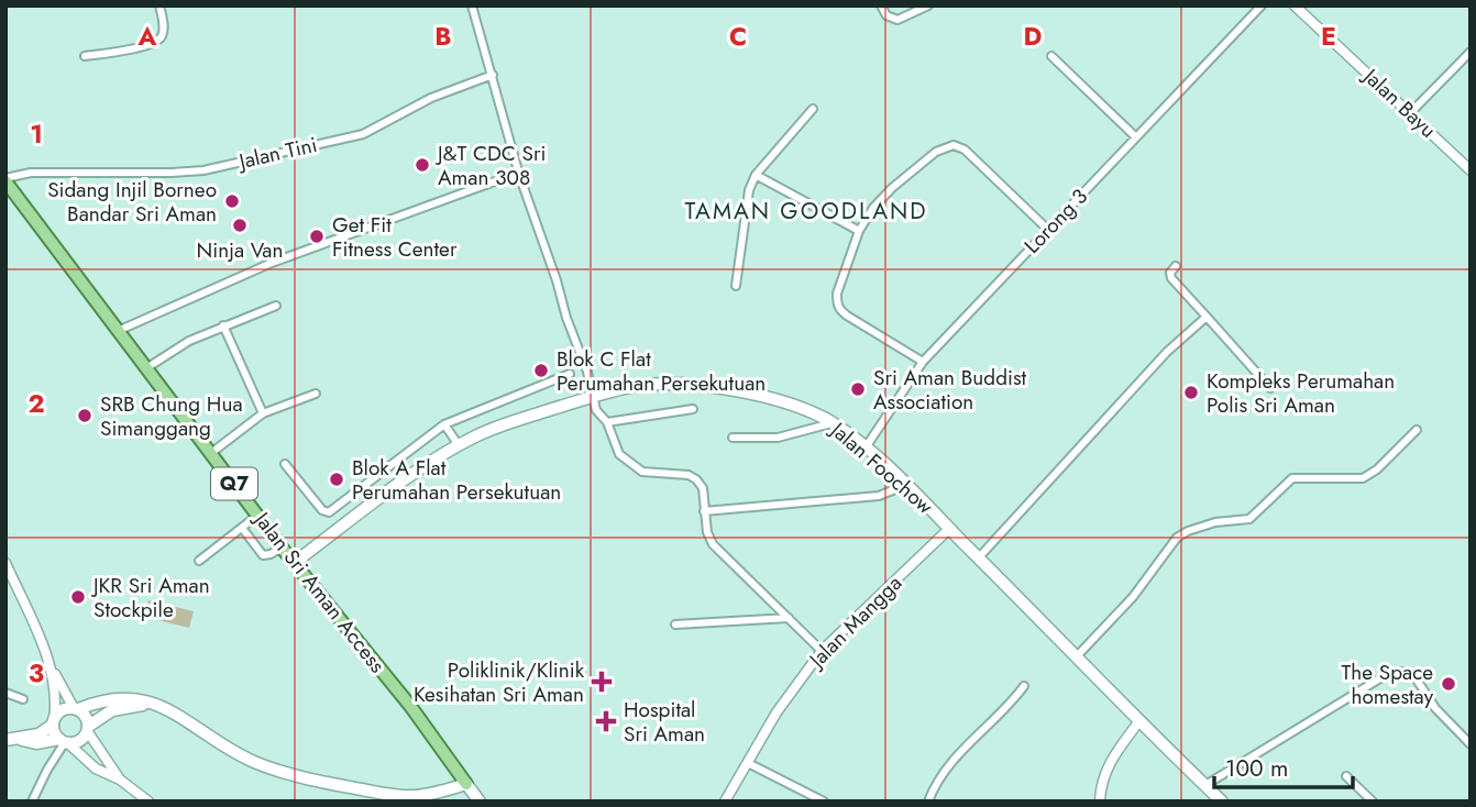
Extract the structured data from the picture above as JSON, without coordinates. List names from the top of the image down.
{
  "streets": {
    "main road": ["Jalan Foochow", "Q7", "Jalan Sri Aman Access"],
    "street": [
      "Jalan Bayu",
      "Jalan Tini",
      "Lorong 3",
      "Jalan Mangga"
    ]
  },
  "crossings": [
    ["Jalan Tini", "Jalan Sri Aman Access"],
    ["Lorong 3", "Jalan Foochow"],
    ["Jalan Foochow", "Jalan Sri Aman Access"],
    ["Jalan Foochow", "Jalan Mangga"],
    ["Q7", "Jalan Sri Aman Access"]
  ],
  "districts": ["TAMAN GOODLAND"],
  "places": {
    "other": [
      "J&T CDC Sri Aman 308",
      "Sidang Injil Borneo Bandar Sri Aman",
      "Ninja Van",
      "Get Fit Fitness Center",
      "Blok C Flat Perumahan Persekutuan",
      "Sri Aman Buddist Association",
      "Kompleks Perumahan Polis Sri Aman",
      "SRB Chung Hua Simanggang",
      "Blok A Flat Perumahan Persekutuan",
      "JKR Sri Aman Stockpile",
      "The Space homestay"
    ],
    "health": ["Poliklinik/Klinik Kesihatan Sri Aman", "Hospital Sri Aman"]
  },
  "scale_bar": "100 m",
  "grid": {
    "columns": [
      "A",
      "B",
      "C",
      "D",
      "E"
    ],
    "rows": ["1", "2", "3"]
  }
}
